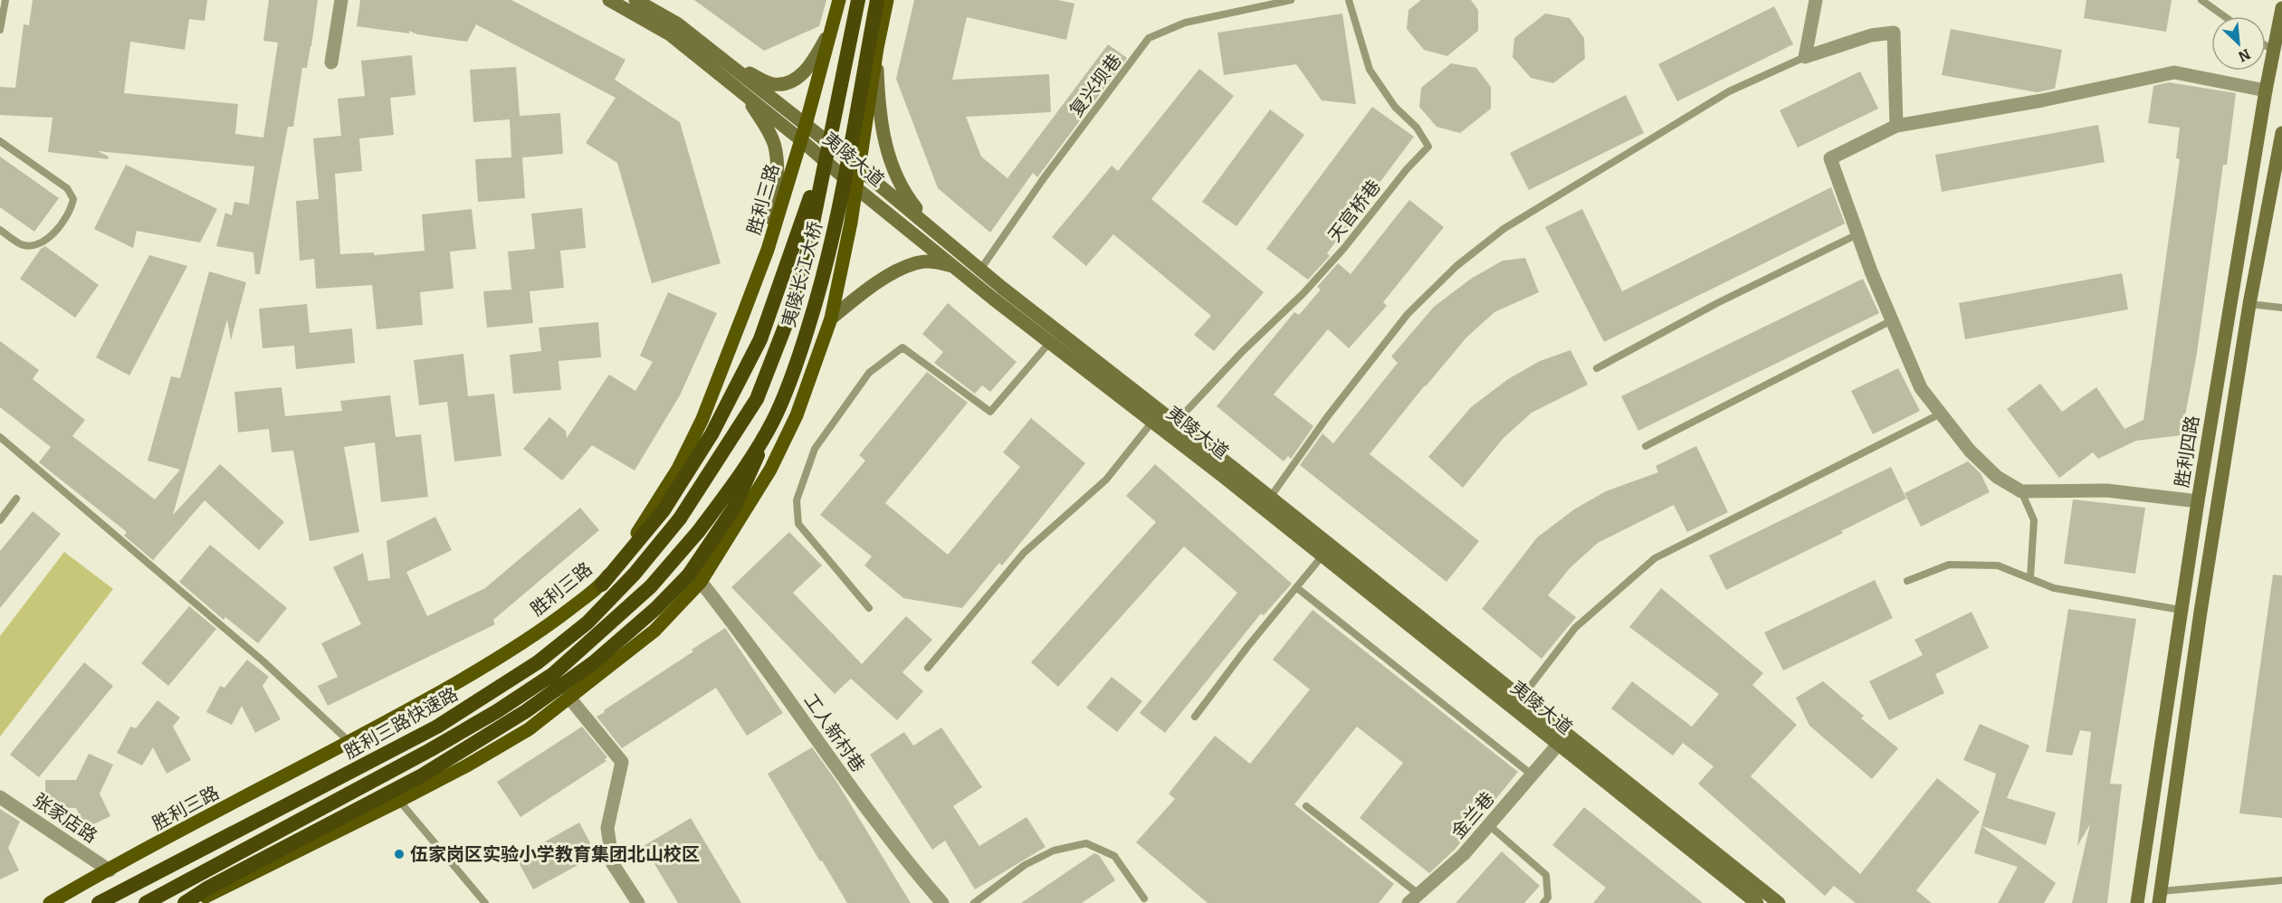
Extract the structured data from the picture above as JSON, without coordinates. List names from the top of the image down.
{
  "streets": {
    "highway": ["夷陵长江大桥", "胜利三路快速路"],
    "main road": ["夷陵大道", "胜利三路", "胜利四路"],
    "street": ["工人新村巷", "金兰巷", "张家店路"],
    "lane": ["复兴坝巷", "天官桥巷"]
  },
  "crossings": [
    ["复兴坝巷", "夷陵大道"],
    ["夷陵大道", "胜利三路"],
    ["夷陵大道", "金兰巷"],
    ["胜利三路", "张家店路"],
    ["夷陵长江大桥", "胜利三路快速路"]
  ],
  "places": ["伍家岗区实验小学教育集团北山校区"],
  "north": "bottom right"
}
